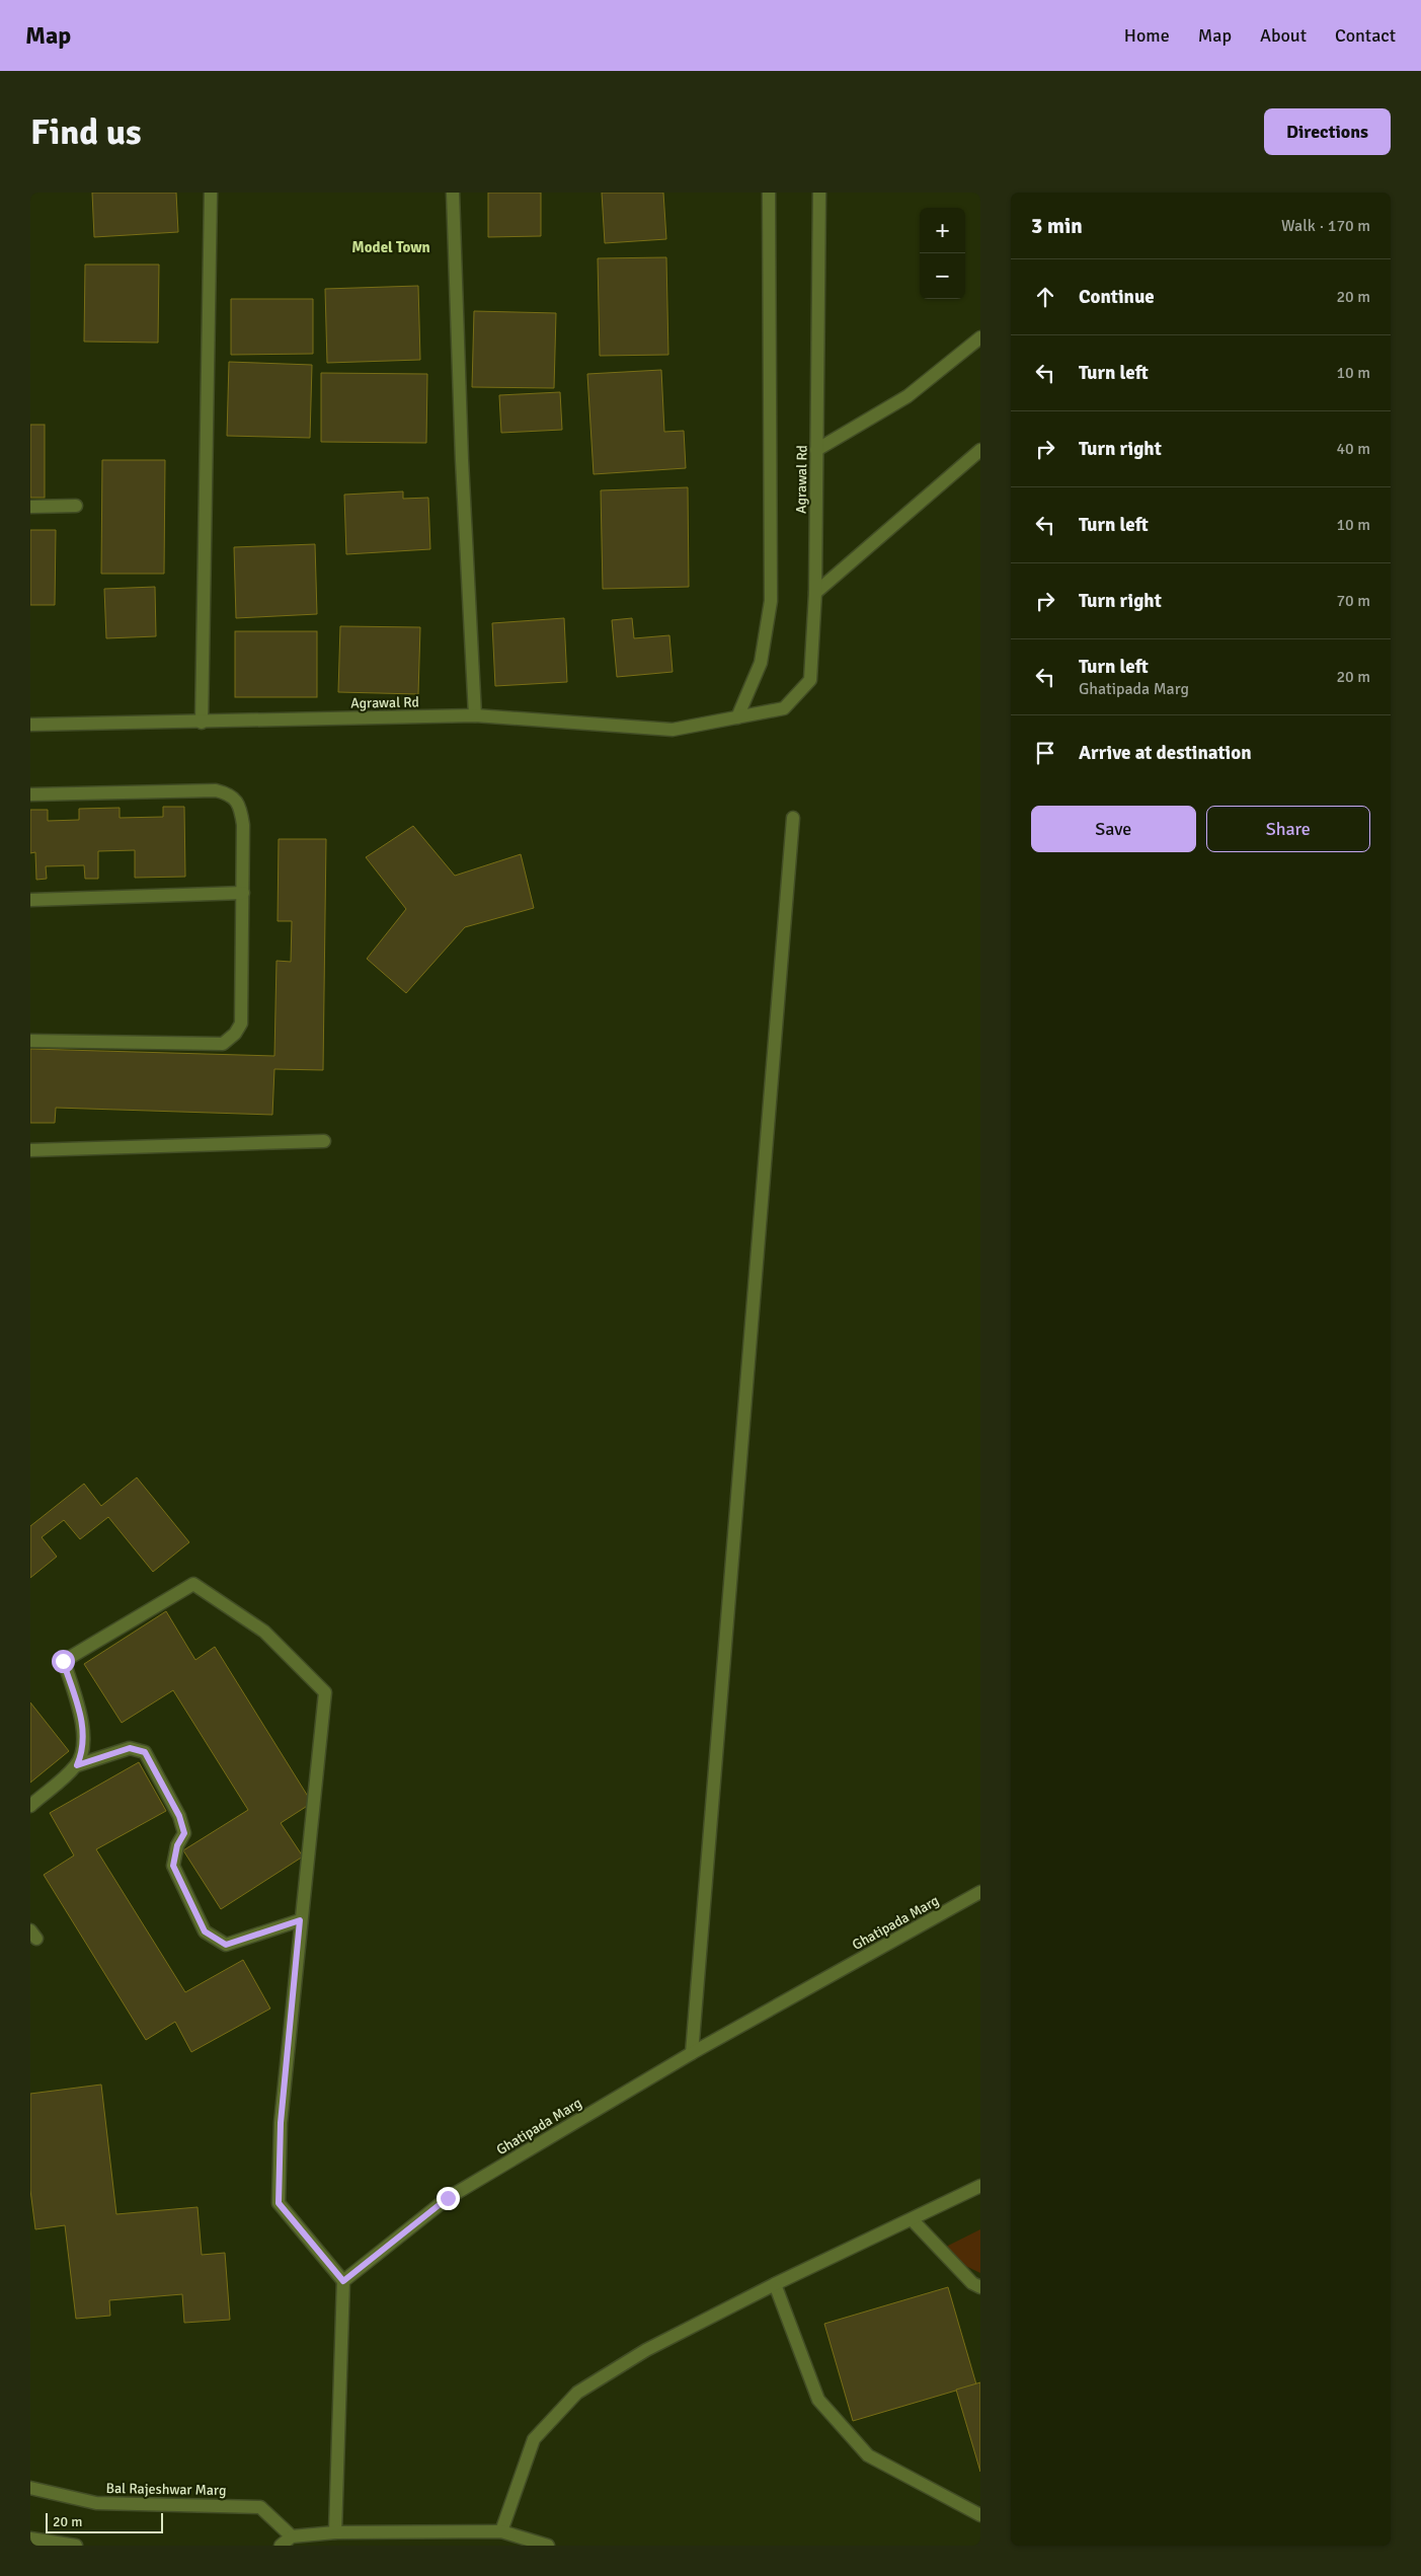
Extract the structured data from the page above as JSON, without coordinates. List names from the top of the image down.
{
  "streets": {
    "street": ["Agrawal Rd", "Ghatipada Marg", "Bal Rajeshwar Marg"]
  },
  "districts": ["Model Town"],
  "scale_bar": "20 m",
  "page": {
    "header": "Map",
    "nav": [
      "Home",
      "Map",
      "About",
      "Contact"
    ],
    "buttons": [
      "Directions",
      ["Save", "Share"]
    ],
    "title": "Find us",
    "heading": ["3 min", "Walk · 170 m"],
    "map_buttons": ["+", "−"],
    "list": [
      ["Continue", "20 m"],
      ["Turn left", "10 m"],
      ["Turn right", "40 m"],
      ["Turn left", "10 m"],
      ["Turn right", "70 m"],
      ["Turn left", "Ghatipada Marg", "20 m"],
      "Arrive at destination"
    ],
    "scale": "20 m"
  }
}
